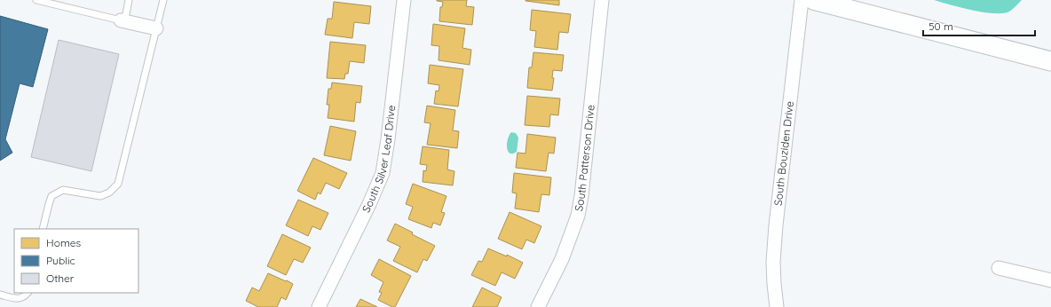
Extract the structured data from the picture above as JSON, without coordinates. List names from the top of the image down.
{
  "streets": {
    "street": ["South Bouziden Drive", "South Patterson Drive", "South Silver Leaf Drive"]
  },
  "legend": ["Homes", "Public", "Other"],
  "scale_bar": "50 m"
}
